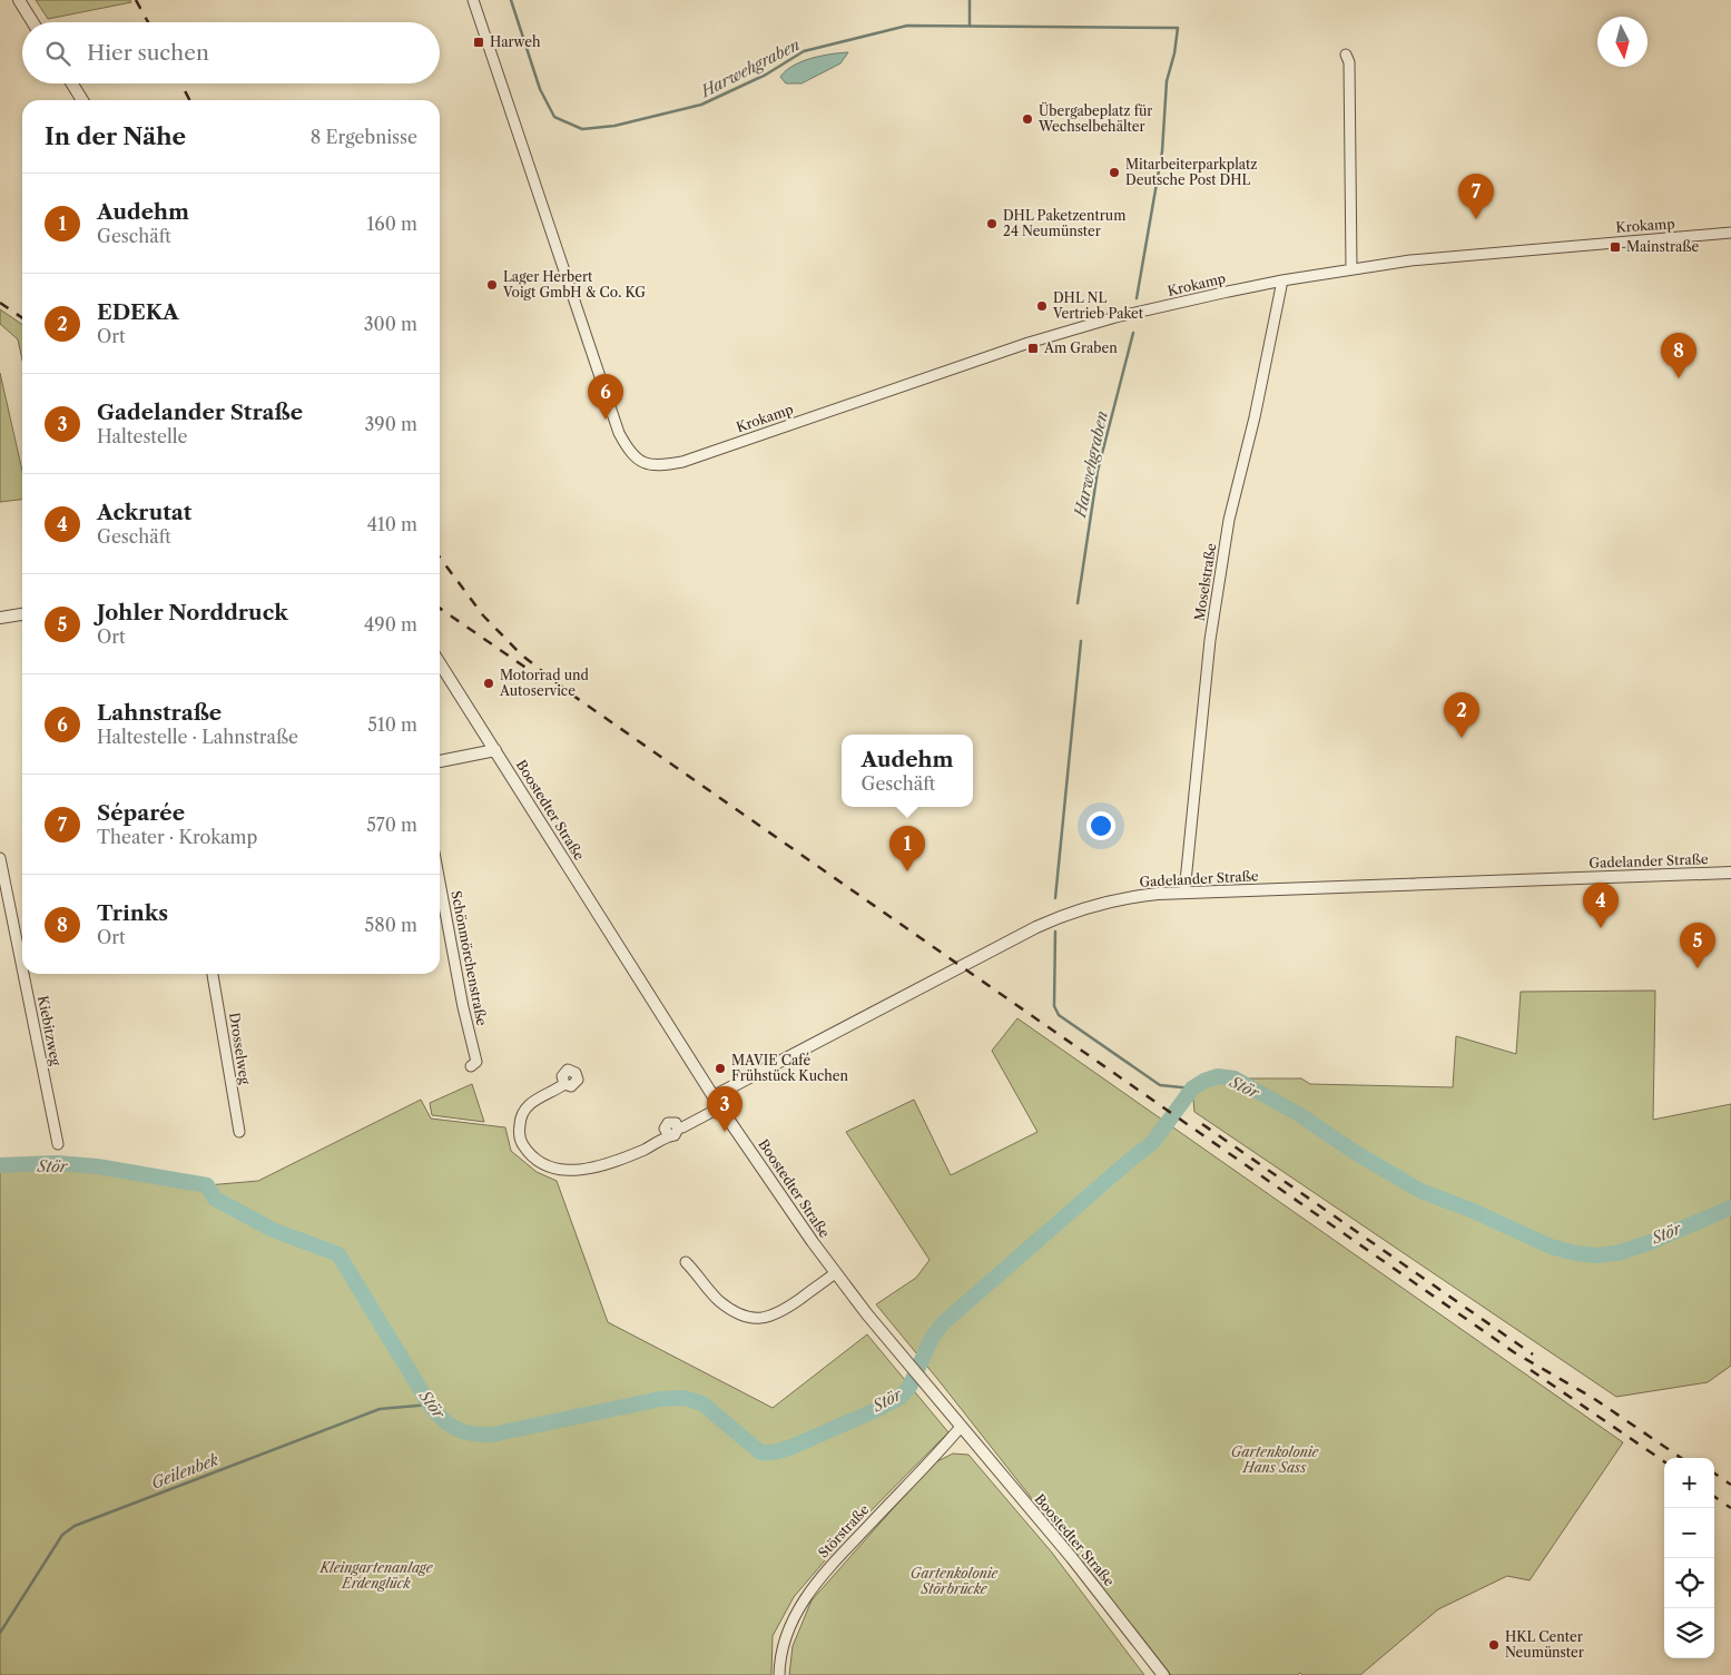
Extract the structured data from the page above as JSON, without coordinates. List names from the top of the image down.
{
  "streets": {
    "street": [
      "Krokamp",
      "Moselstraße",
      "Boostedter Straße",
      "Gadelander Straße",
      "Schönmörchenstraße",
      "Kiebitzweg",
      "Drosselweg",
      "Störstraße"
    ]
  },
  "crossings": [
    ["Krokamp", "Moselstraße"],
    ["Moselstraße", "Gadelander Straße"],
    ["Boostedter Straße", "Gadelander Straße"],
    ["Boostedter Straße", "Störstraße"]
  ],
  "water": ["Harwehgraben", "Stör", "Geilenbek"],
  "parks": ["Gartenkolonie Hans Sass", "Kleingartenanlage Erdenglück", "Gartenkolonie Störbrücke"],
  "places": {
    "transit": ["Harweh", "Mainstraße", "Am Graben"],
    "other": [
      "Übergabeplatz für Wechselbehälter",
      "Mitarbeiterparkplatz Deutsche Post DHL",
      "DHL Paketzentrum 24 Neumünster",
      "Lager Herbert Voigt GmbH & Co. KG",
      "DHL NL Vertrieb Paket",
      "Motorrad und Autoservice",
      "MAVIE Café Frühstück Kuchen",
      "HKL Center Neumünster"
    ]
  },
  "north": "bottom",
  "page": {
    "search": "Hier suchen",
    "heading": ["In der Nähe", "8 Ergebnisse"],
    "list": [
      {
        "mark": "1",
        "name": "Audehm",
        "note": "Geschäft",
        "value": "160 m"
      },
      {
        "mark": "2",
        "name": "EDEKA",
        "note": "Ort",
        "value": "300 m"
      },
      {
        "mark": "3",
        "name": "Gadelander Straße",
        "note": "Haltestelle",
        "value": "390 m"
      },
      {
        "mark": "4",
        "name": "Ackrutat",
        "note": "Geschäft",
        "value": "410 m"
      },
      {
        "mark": "5",
        "name": "Johler Norddruck",
        "note": "Ort",
        "value": "490 m"
      },
      {
        "mark": "6",
        "name": "Lahnstraße",
        "note": "Haltestelle · Lahnstraße",
        "value": "510 m"
      },
      {
        "mark": "7",
        "name": "Séparée",
        "note": "Theater · Krokamp",
        "value": "570 m"
      },
      {
        "mark": "8",
        "name": "Trinks",
        "note": "Ort",
        "value": "580 m"
      }
    ],
    "pins": [
      "7",
      "8",
      "6",
      "2",
      "1",
      "4",
      "5",
      "3"
    ],
    "popup": ["Audehm", "Geschäft"],
    "map_buttons": ["+", "−"]
  }
}
